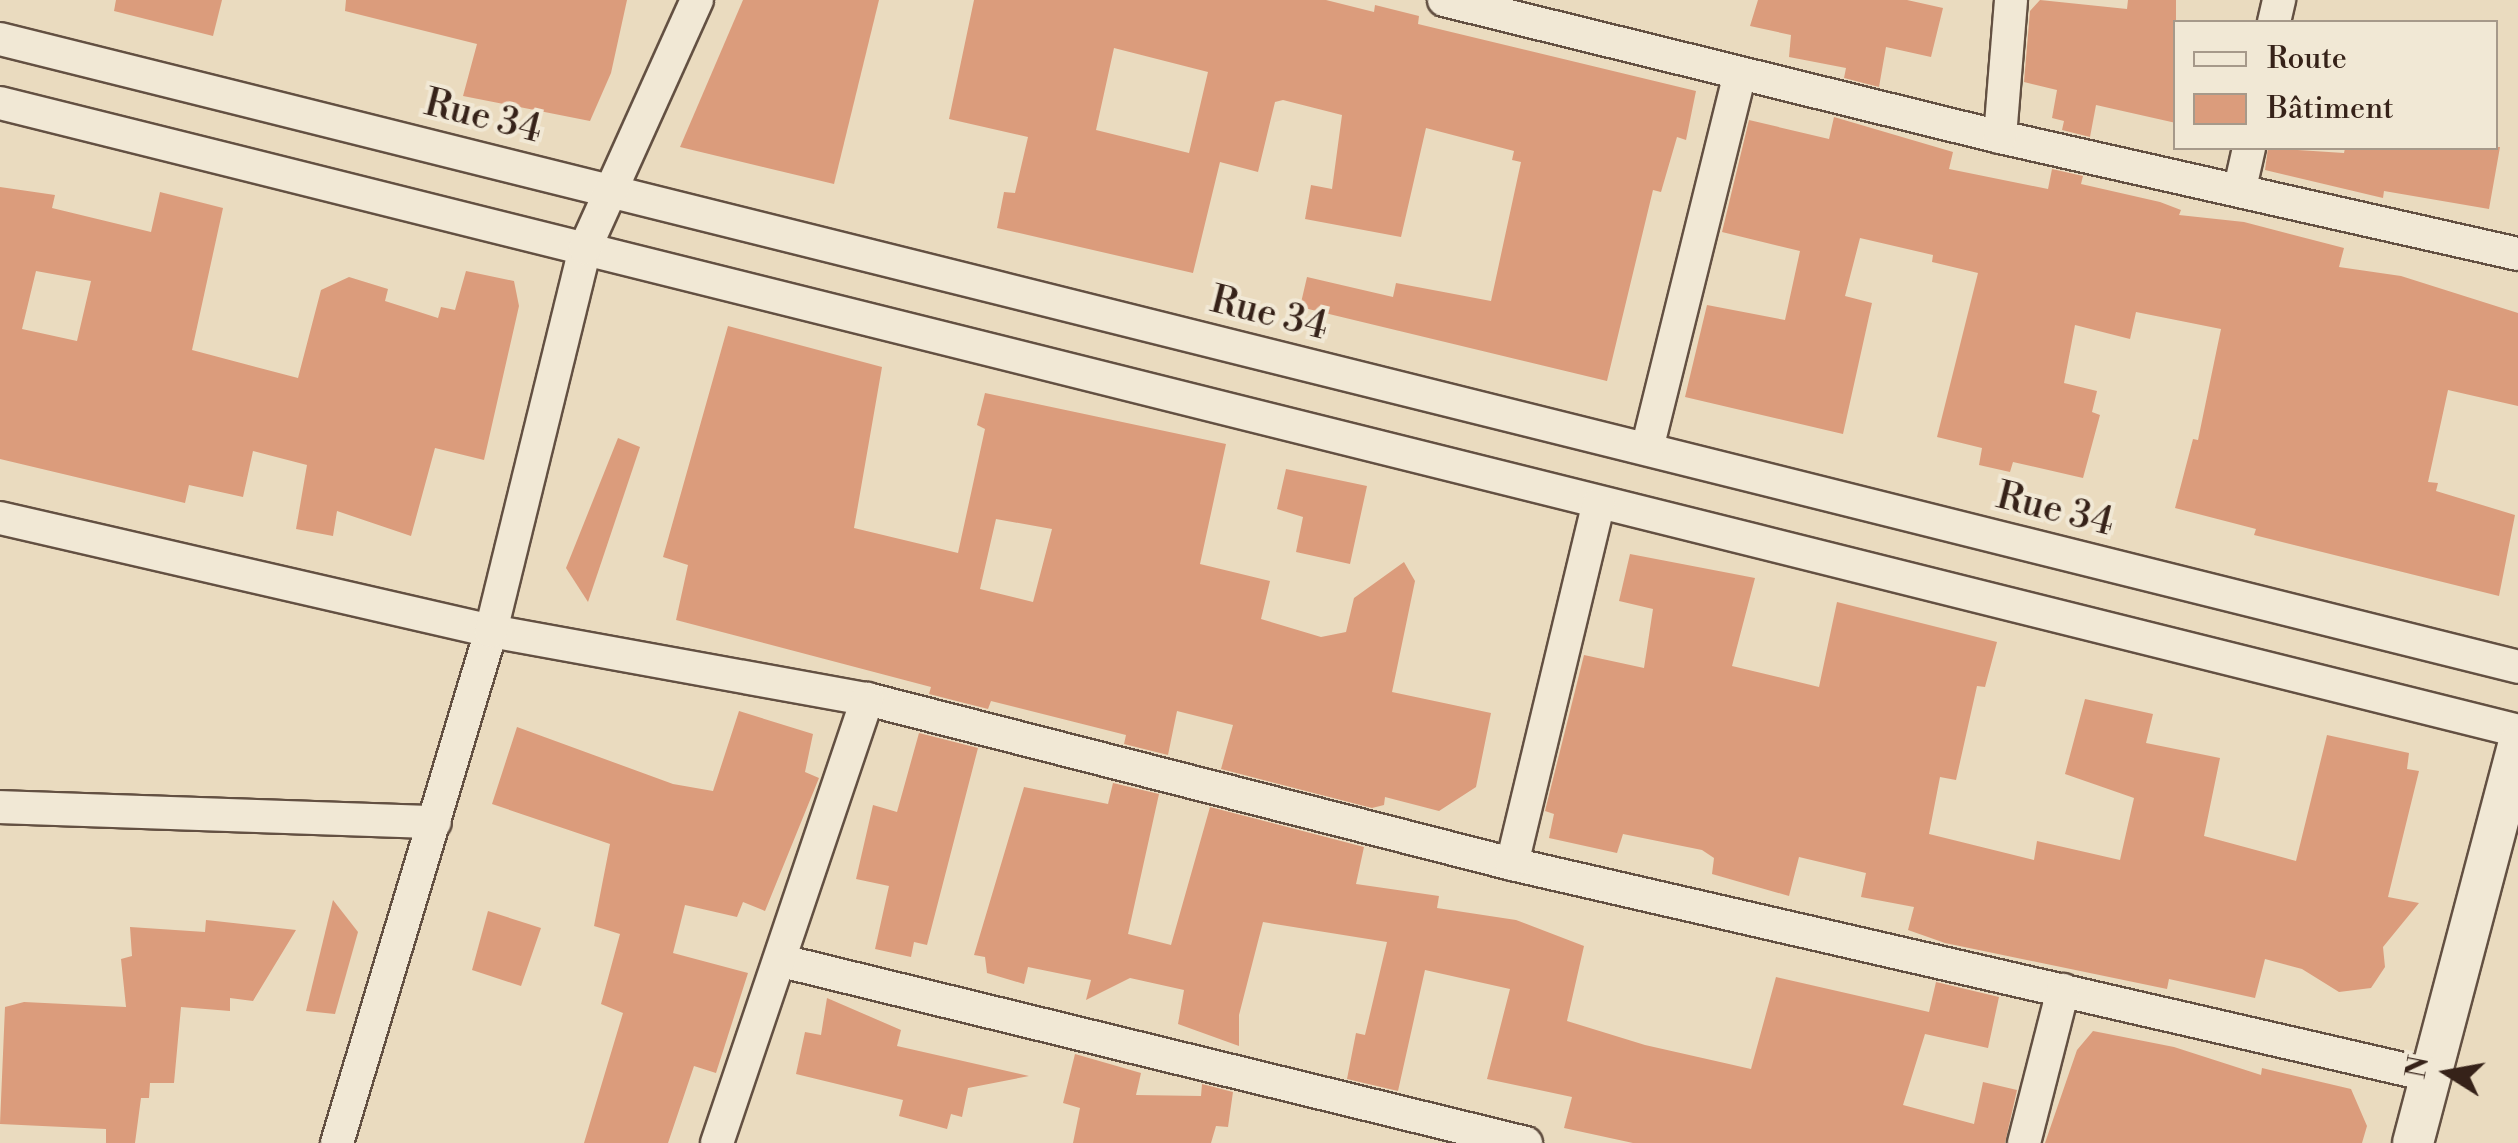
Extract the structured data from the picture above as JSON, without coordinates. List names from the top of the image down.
{
  "streets": {
    "street": ["Rue 34"]
  },
  "legend": ["Route", "Bâtiment"],
  "north": "left"
}
